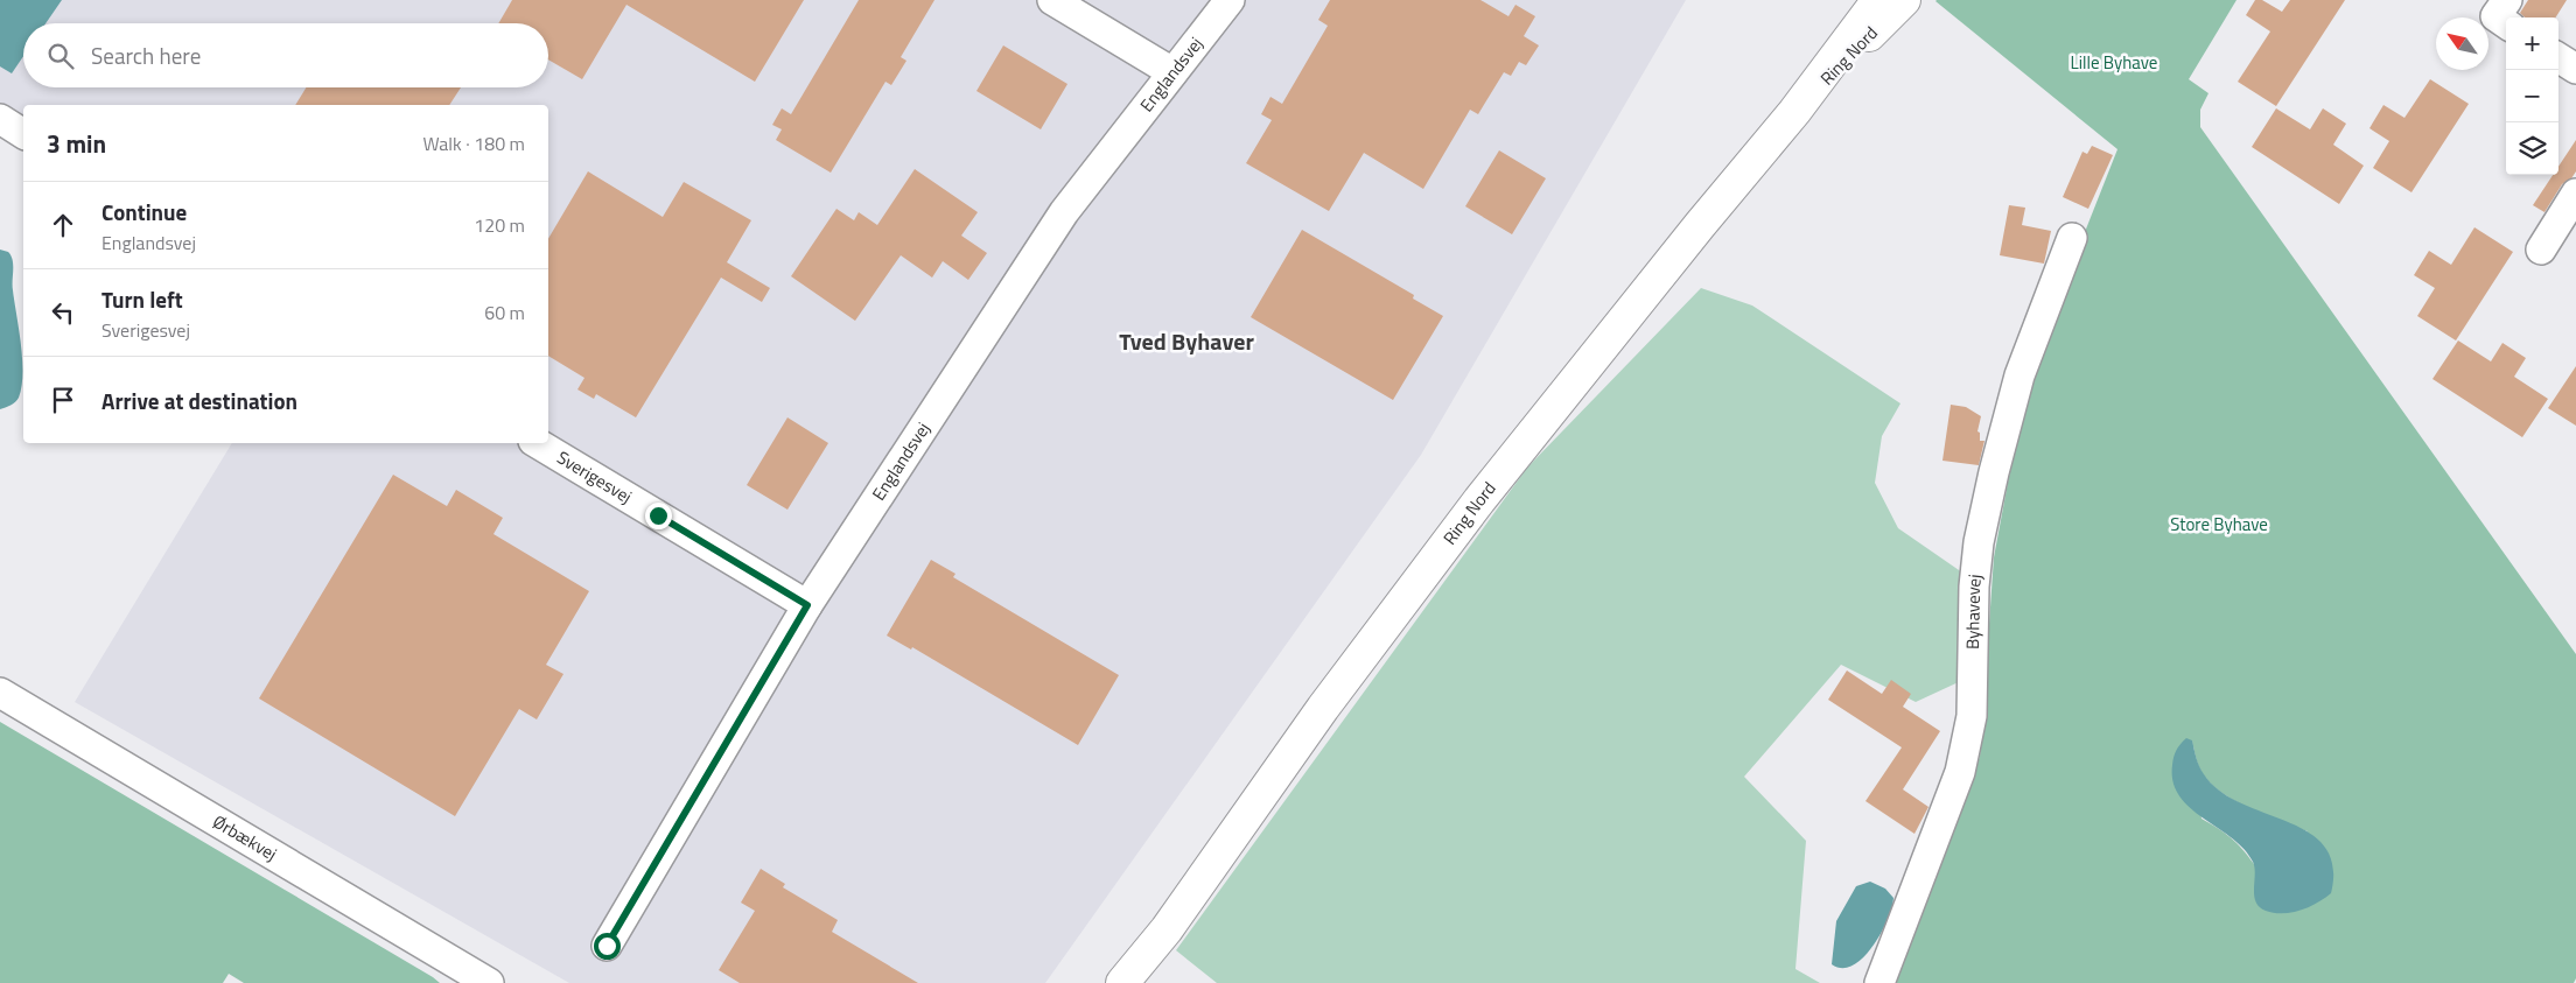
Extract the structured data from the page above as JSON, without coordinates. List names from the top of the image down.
{
  "streets": {
    "main road": ["Ring Nord"],
    "street": [
      "Englandsvej",
      "Sverigesvej",
      "Byhavevej",
      "Ørbækvej"
    ]
  },
  "crossings": [
    ["Englandsvej", "Sverigesvej"]
  ],
  "districts": ["Tved Byhaver"],
  "parks": ["Lille Byhave", "Store Byhave"],
  "north": "top left",
  "page": {
    "map_buttons": ["+", "−"],
    "search": "Search here",
    "heading": ["3 min", "Walk · 180 m"],
    "list": [
      ["Continue", "Englandsvej", "120 m"],
      ["Turn left", "Sverigesvej", "60 m"],
      "Arrive at destination"
    ]
  }
}
